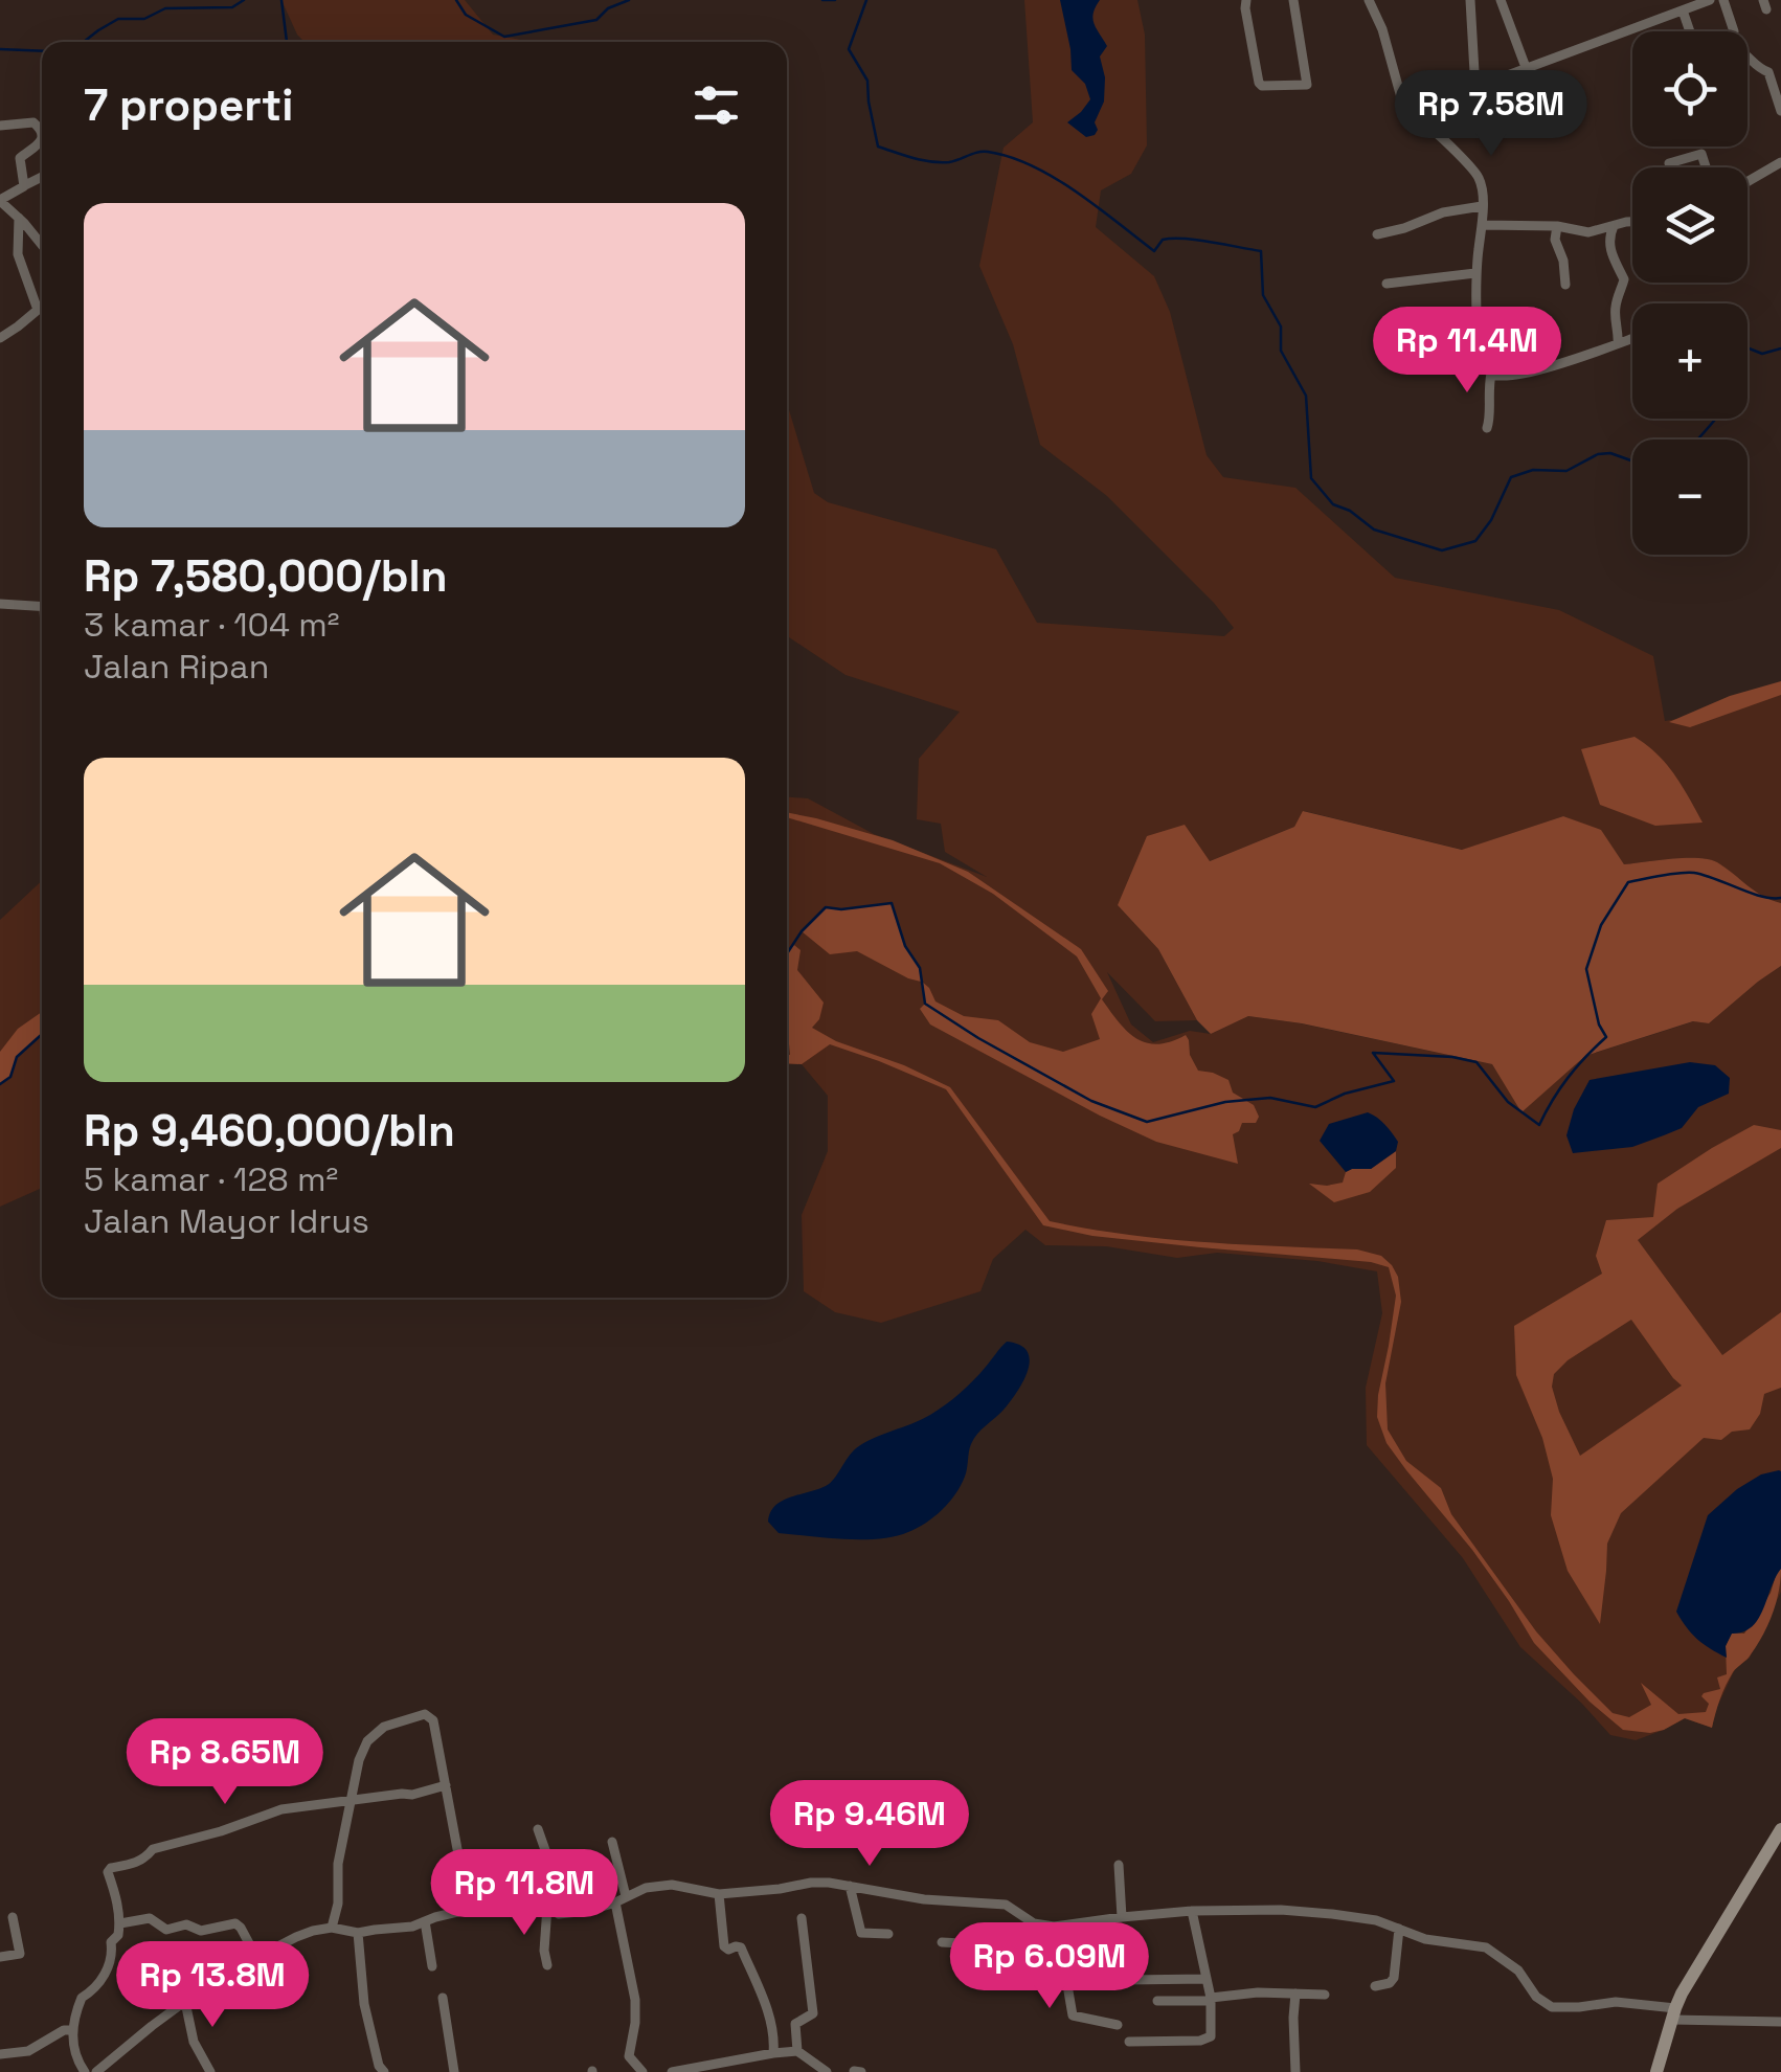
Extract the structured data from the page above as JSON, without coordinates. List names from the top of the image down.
{
  "page": {
    "map_buttons": ["+", "−"],
    "heading": "7 properti",
    "price": [
      "Rp 7.58M",
      "Rp 11.4M",
      "Rp 8.65M",
      "Rp 9.46M",
      "Rp 11.8M",
      "Rp 6.09M",
      "Rp 13.8M"
    ],
    "list": [
      {
        "name": "Rp 7,580,000/bln",
        "note": "3 kamar · 104 m² · Jalan Ripan"
      },
      {
        "name": "Rp 9,460,000/bln",
        "note": "5 kamar · 128 m² · Jalan Mayor Idrus"
      }
    ]
  }
}
